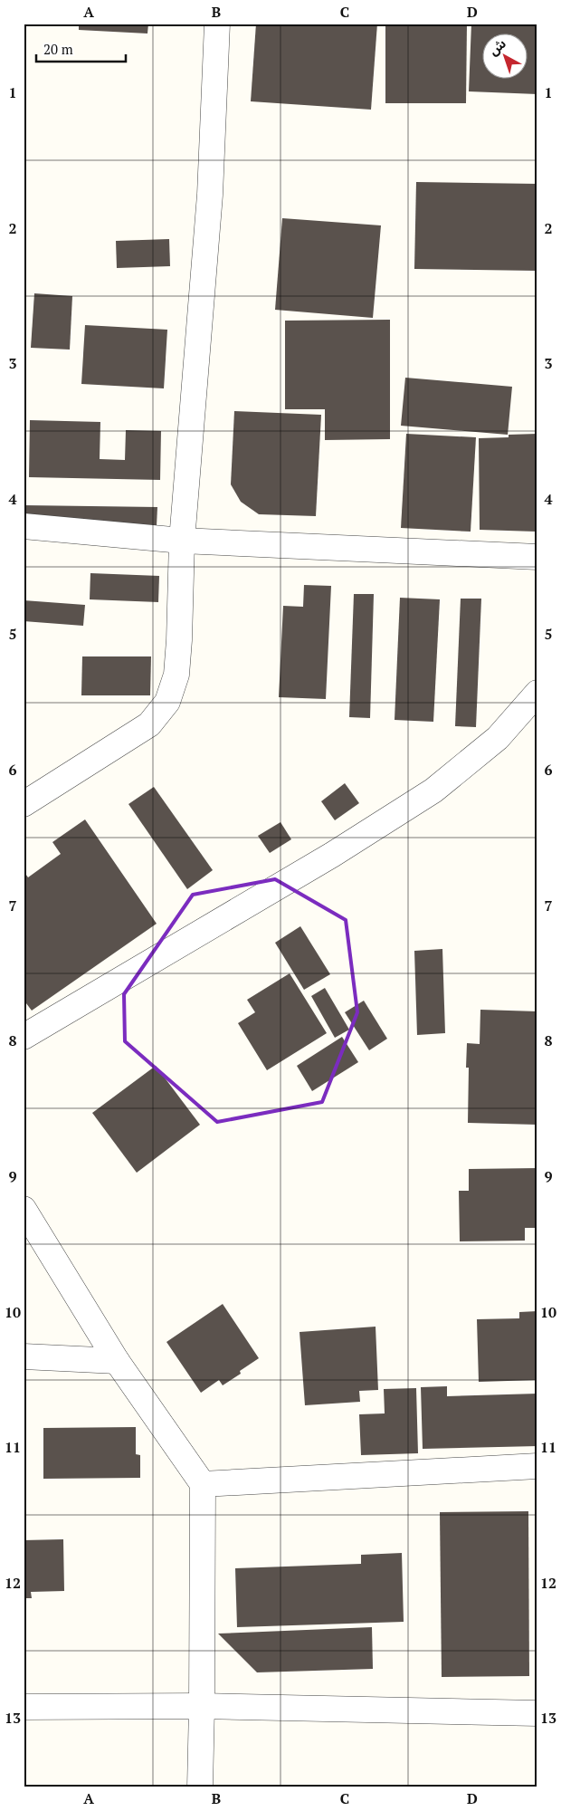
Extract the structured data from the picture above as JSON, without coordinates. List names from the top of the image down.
{
  "scale_bar": "20 m",
  "north": "top left",
  "grid": {
    "columns": [
      "A",
      "B",
      "C",
      "D"
    ],
    "rows": [
      "1",
      "2",
      "3",
      "4",
      "5",
      "6",
      "7",
      "8",
      "9",
      "10",
      "11",
      "12",
      "13"
    ]
  }
}
